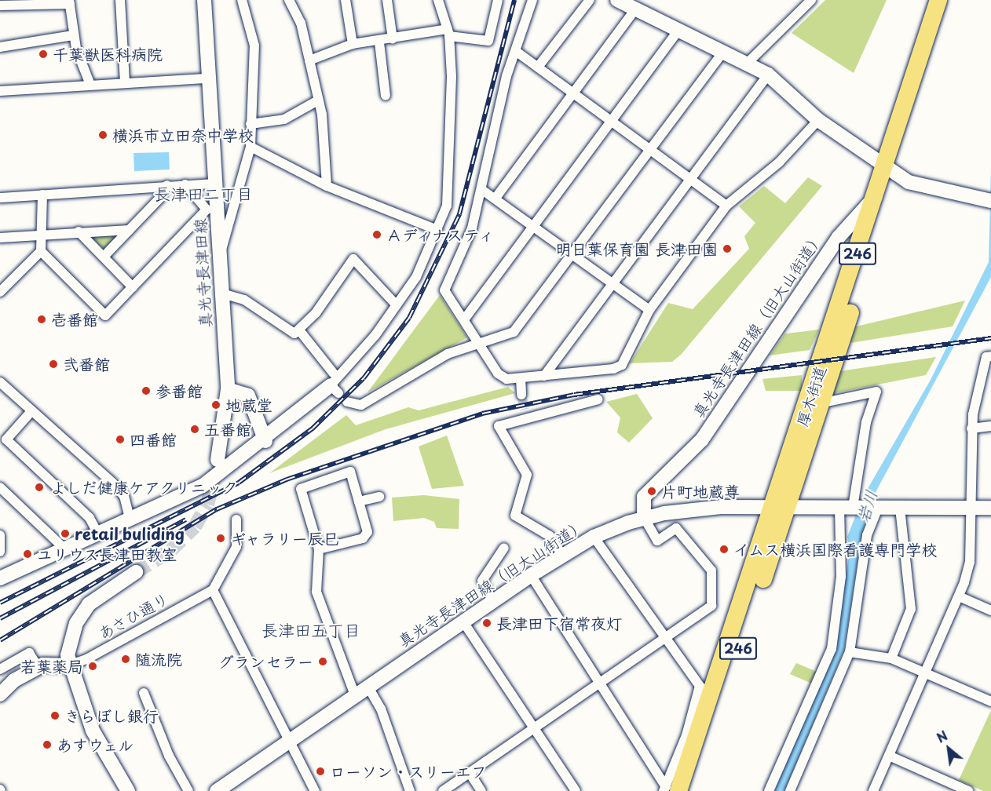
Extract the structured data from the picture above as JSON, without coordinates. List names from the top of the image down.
{
  "streets": {
    "highway": ["246", "厚木街道"],
    "main road": ["真光寺長津田線", "真光寺長津田線（旧大山街道）"],
    "street": ["あさひ通り"]
  },
  "crossings": [
    ["真光寺長津田線（旧大山街道）", "厚木街道"]
  ],
  "districts": ["長津田二丁目", "長津田五丁目"],
  "water": ["岩川"],
  "places": [
    "千葉獣医科病院",
    "横浜市立田奈中学校",
    "Ａディナスティ",
    "明日葉保育園 長津田園",
    "壱番館",
    "弐番館",
    "参番館",
    "地蔵堂",
    "五番館",
    "四番館",
    "よしだ健康ケアクリニック",
    "片町地蔵尊",
    "retail buliding",
    "ギャラリー辰巳",
    "イムス横浜国際看護専門学校",
    "ユリウス長津田教室",
    "長津田下宿常夜灯",
    "随流院",
    "グランセラー",
    "若葉薬局",
    "きらぼし銀行",
    "あすウェル",
    "ローソン・スリーエフ"
  ],
  "north": "top left"
}
